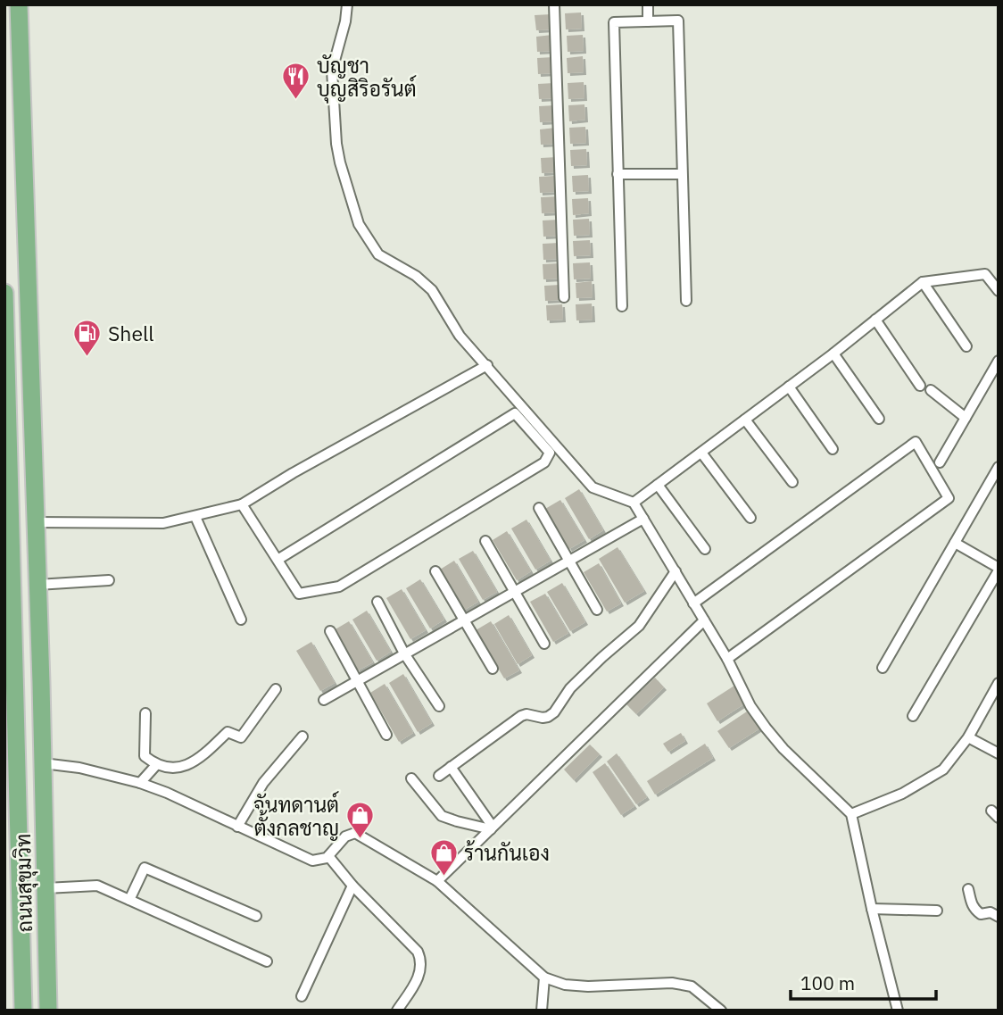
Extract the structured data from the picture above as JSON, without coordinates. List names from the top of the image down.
{
  "streets": {
    "highway": ["ถนนสุขุมวิท"]
  },
  "places": {
    "restaurant": ["บัญชา บุญสิริอรันต์"],
    "fuel station": ["Shell"],
    "shop": ["จันทดานต์ ตั้งกลชาญ", "ร้านกันเอง"]
  },
  "scale_bar": "100 m"
}
